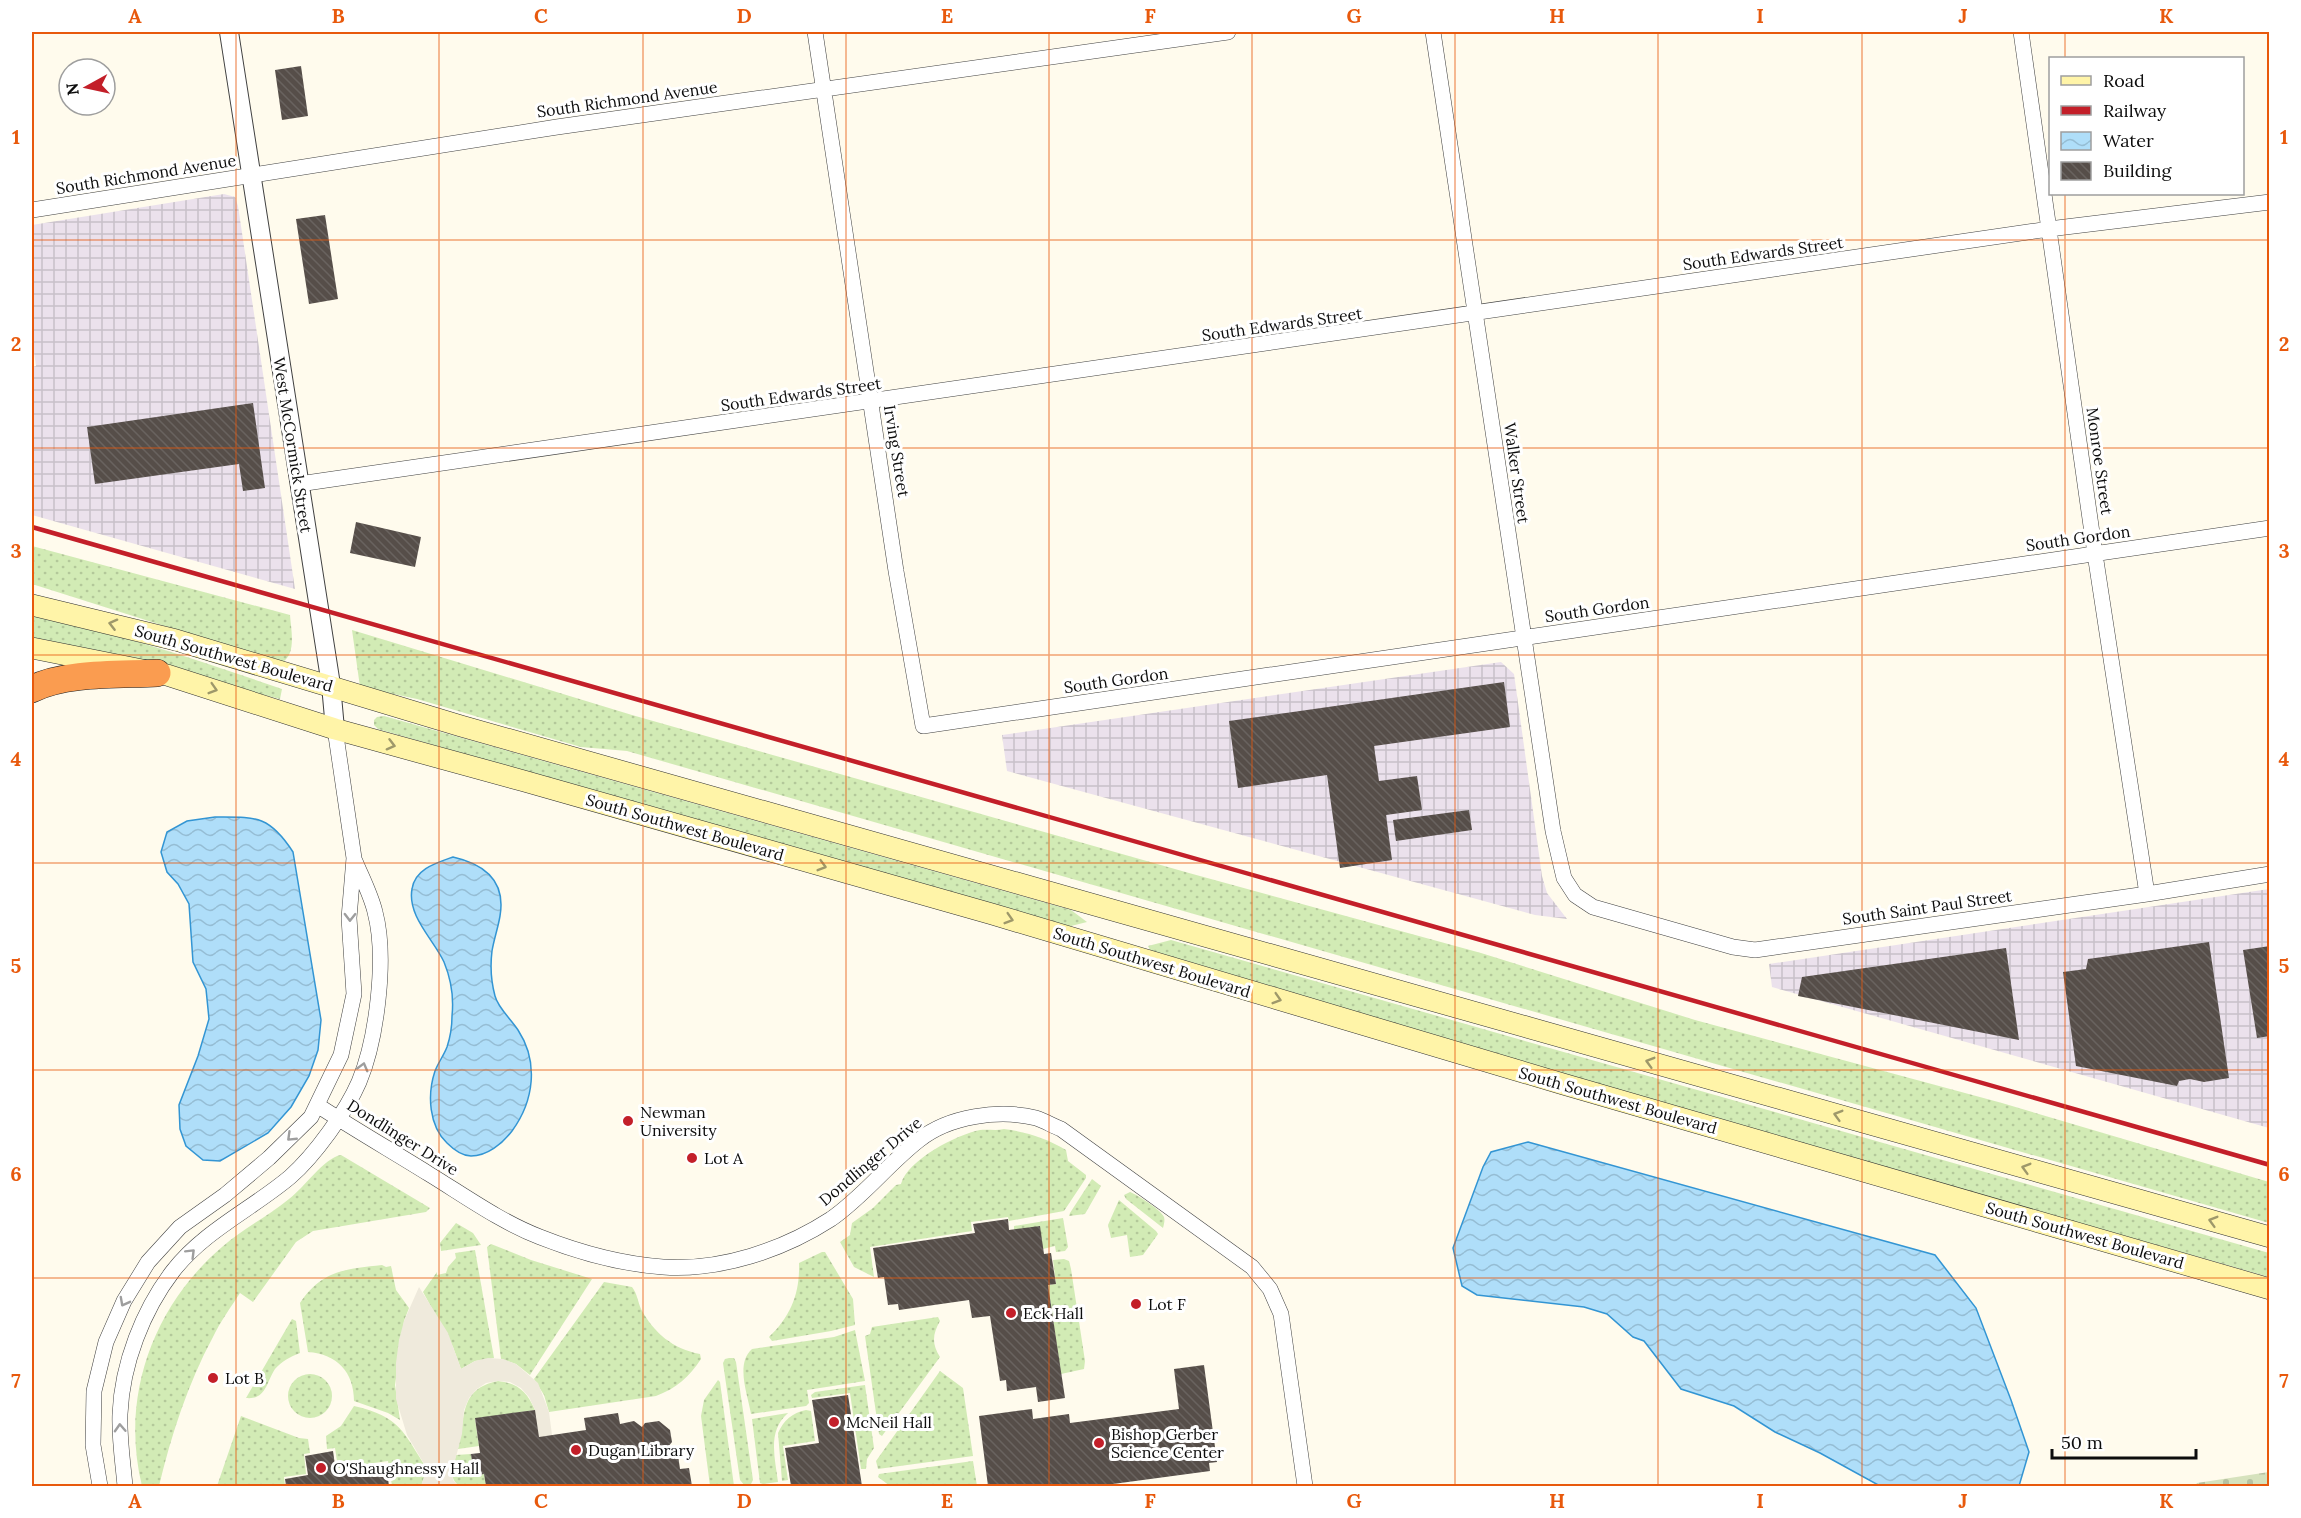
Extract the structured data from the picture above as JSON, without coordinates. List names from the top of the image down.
{
  "streets": {
    "main road": ["South Southwest Boulevard"],
    "street": [
      "South Richmond Avenue",
      "South Edwards Street",
      "West McCormick Street",
      "Irving Street",
      "Monroe Street",
      "Walker Street",
      "South Gordon",
      "South Saint Paul Street",
      "Dondlinger Drive"
    ]
  },
  "crossings": [
    ["South Richmond Avenue", "West McCormick Street"],
    ["South Richmond Avenue", "Irving Street"],
    ["South Edwards Street", "West McCormick Street"],
    ["South Edwards Street", "Irving Street"],
    ["South Edwards Street", "Monroe Street"],
    ["South Edwards Street", "Walker Street"],
    ["West McCormick Street", "South Southwest Boulevard"],
    ["West McCormick Street", "Dondlinger Drive"],
    ["Irving Street", "South Gordon"],
    ["Monroe Street", "South Gordon"],
    ["Monroe Street", "South Saint Paul Street"],
    ["Walker Street", "South Gordon"],
    ["Walker Street", "South Saint Paul Street"]
  ],
  "places": [
    "Newman University",
    "Lot A",
    "Lot F",
    "Eck Hall",
    "Lot B",
    "McNeil Hall",
    "Bishop Gerber Science Center",
    "Dugan Library",
    "O'Shaughnessy Hall"
  ],
  "legend": [
    "Road",
    "Railway",
    "Water",
    "Building"
  ],
  "scale_bar": "50 m",
  "north": "left",
  "grid": {
    "columns": [
      "A",
      "B",
      "C",
      "D",
      "E",
      "F",
      "G",
      "H",
      "I",
      "J",
      "K"
    ],
    "rows": [
      "1",
      "2",
      "3",
      "4",
      "5",
      "6",
      "7"
    ]
  }
}
